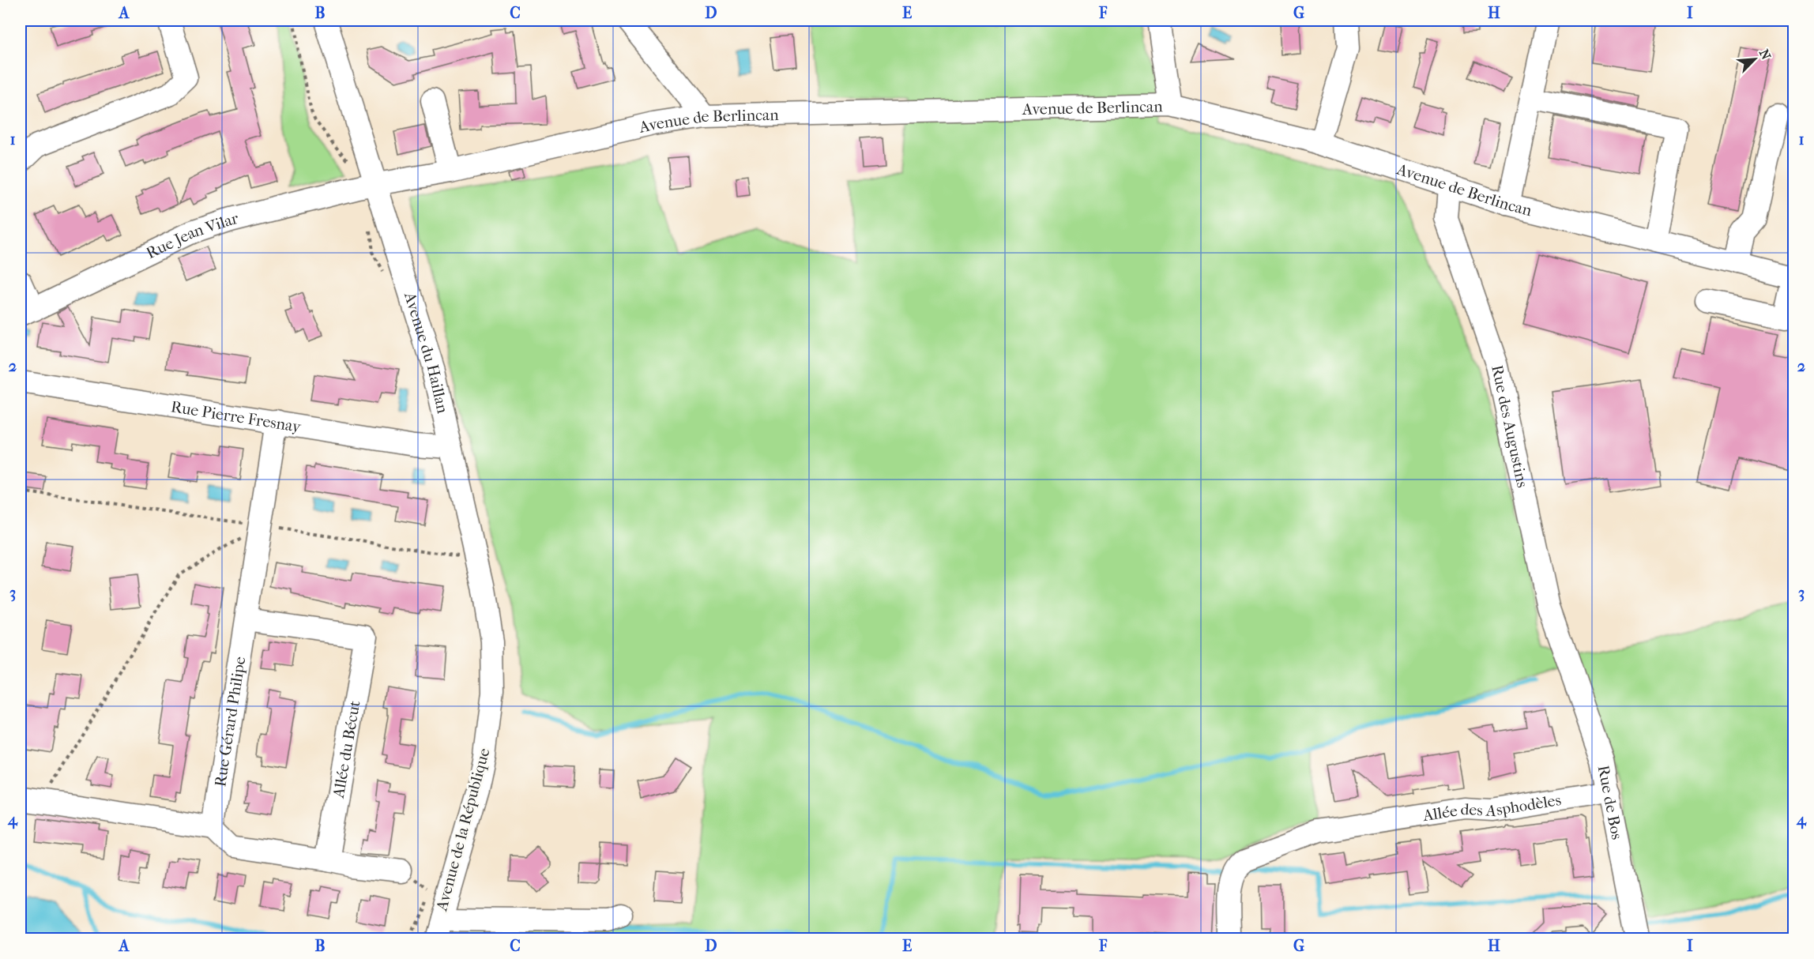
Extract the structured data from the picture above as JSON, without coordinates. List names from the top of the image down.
{
  "streets": {
    "street": [
      "Avenue de Berlincan",
      "Rue Jean Vilar",
      "Avenue du Haillan",
      "Rue Pierre Fresnay",
      "Rue des Augustins",
      "Rue Gérard Philipe",
      "Allée du Bécut",
      "Rue de Bos",
      "Allée des Asphodèles",
      "Avenue de la République"
    ]
  },
  "crossings": [
    ["Avenue de Berlincan", "Rue Jean Vilar"],
    ["Avenue de Berlincan", "Avenue du Haillan"],
    ["Avenue de Berlincan", "Rue des Augustins"],
    ["Rue Jean Vilar", "Avenue du Haillan"],
    ["Avenue du Haillan", "Rue Pierre Fresnay"],
    ["Avenue du Haillan", "Avenue de la République"],
    ["Rue Pierre Fresnay", "Rue Gérard Philipe"],
    ["Rue des Augustins", "Rue de Bos"],
    ["Rue Gérard Philipe", "Allée du Bécut"],
    ["Rue de Bos", "Allée des Asphodèles"]
  ],
  "north": "top right",
  "grid": {
    "columns": [
      "A",
      "B",
      "C",
      "D",
      "E",
      "F",
      "G",
      "H",
      "I"
    ],
    "rows": [
      "1",
      "2",
      "3",
      "4"
    ]
  }
}
